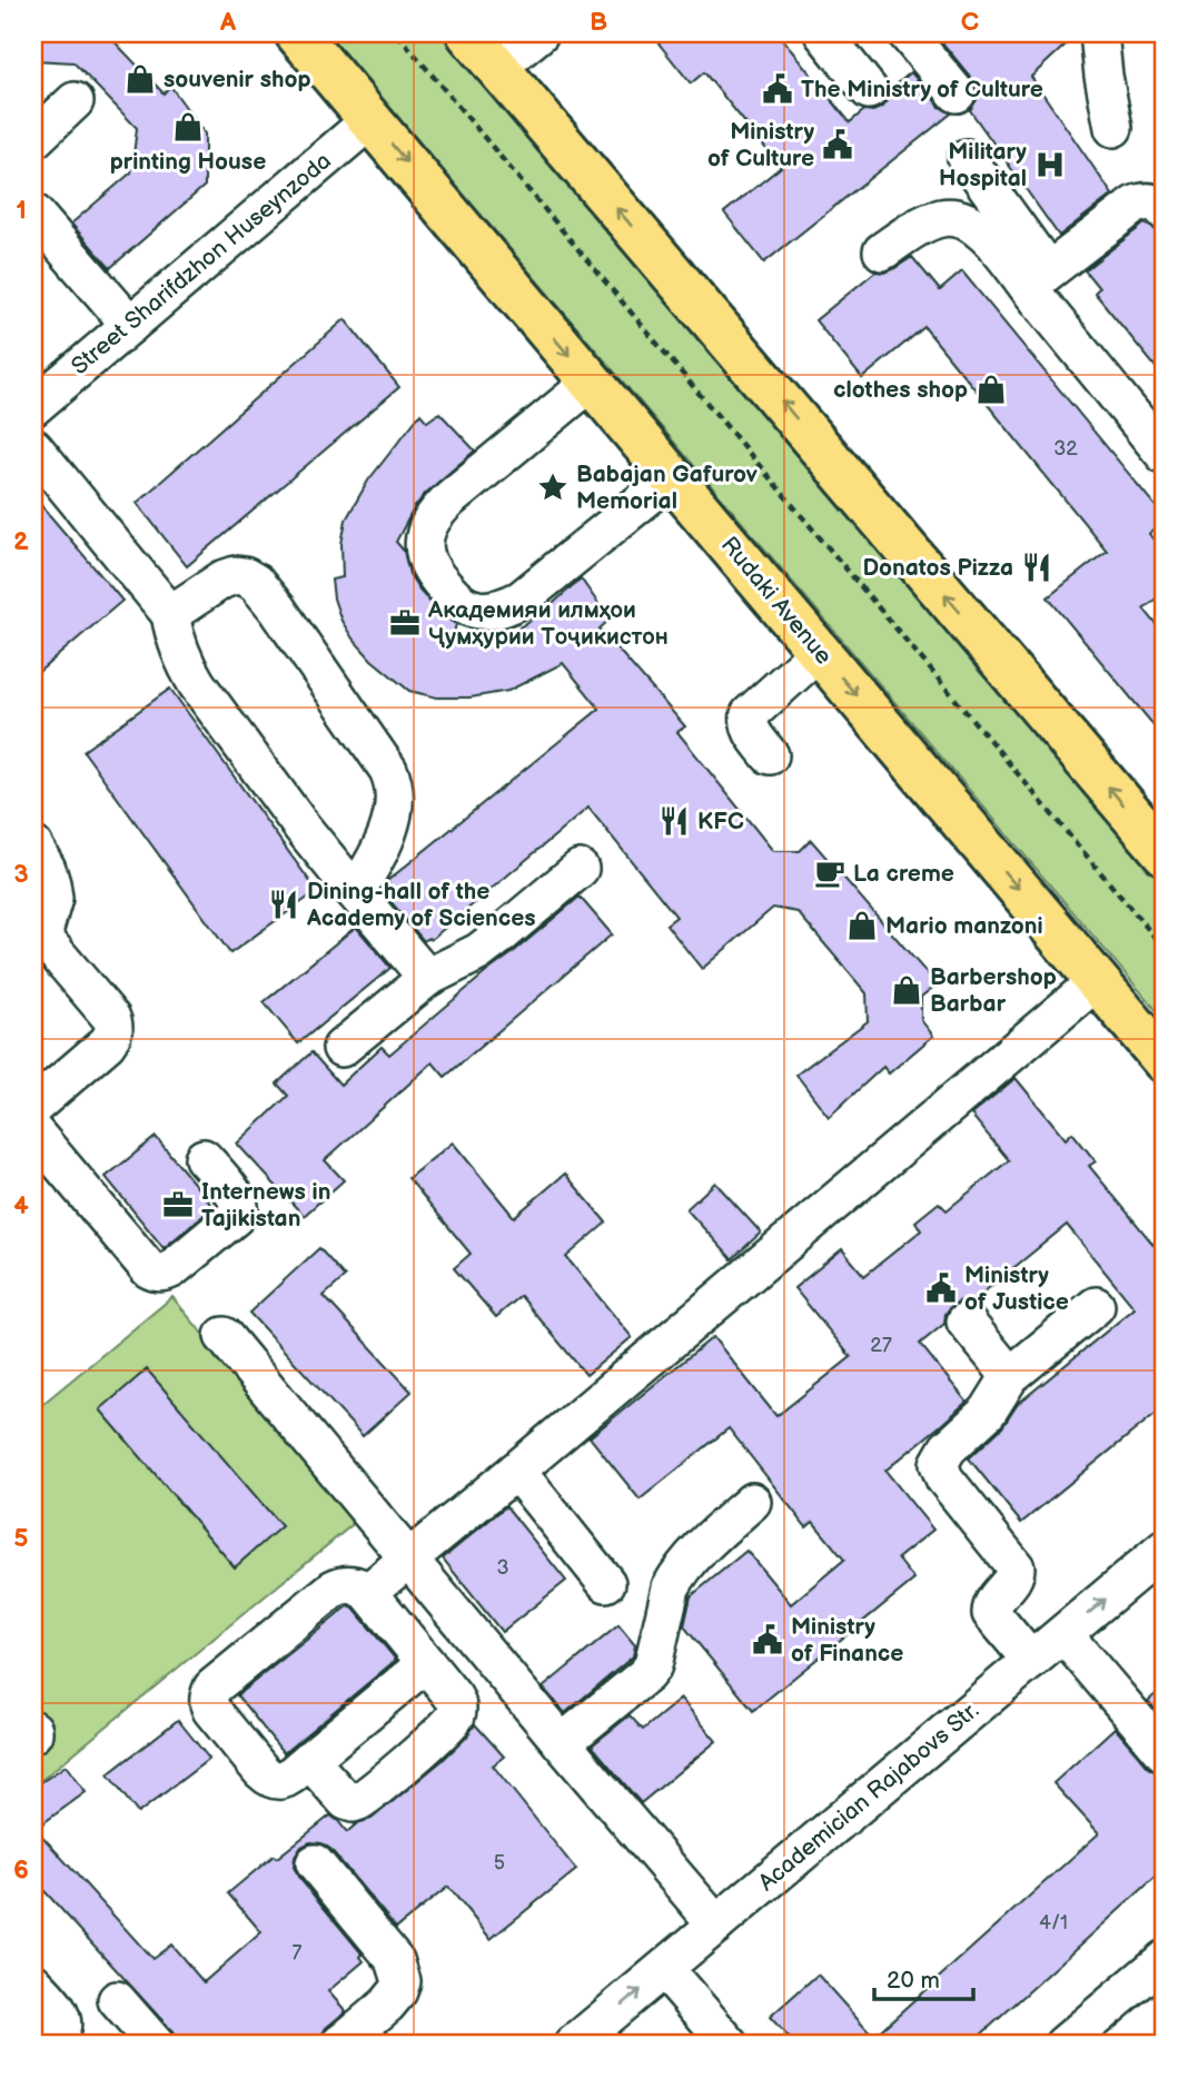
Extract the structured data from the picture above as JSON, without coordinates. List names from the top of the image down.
{
  "streets": {
    "highway": ["Rudaki Avenue"],
    "street": ["Street Sharifdzhon Huseynzoda", "Academician Rajabovs Str."]
  },
  "crossings": [
    ["Street Sharifdzhon Huseynzoda", "Rudaki Avenue"]
  ],
  "places": {
    "shop": [
      "souvenir shop",
      "printing House",
      "clothes shop",
      "Mario manzoni",
      "Barbershop Barbar"
    ],
    "public building": [
      "The Ministry of Сulture",
      "Ministry of Culture",
      "Ministry of Justice",
      "Ministry of Finance"
    ],
    "hospital": ["Military Hospital"],
    "place": ["Babajan Gafurov Memorial"],
    "restaurant": ["Donatos Pizza", "KFC", "Dining-hall of the Academy of Sciences"],
    "office": ["Академияи илмҳои Ҷумҳурии Тоҷикистон", "Internews in Tajikistan"],
    "cafe": ["La creme"]
  },
  "house_numbers": [
    "32",
    "27",
    "3",
    "5",
    "4/1",
    "7"
  ],
  "scale_bar": "20 m",
  "grid": {
    "columns": ["A", "B", "C"],
    "rows": [
      "1",
      "2",
      "3",
      "4",
      "5",
      "6"
    ]
  }
}
